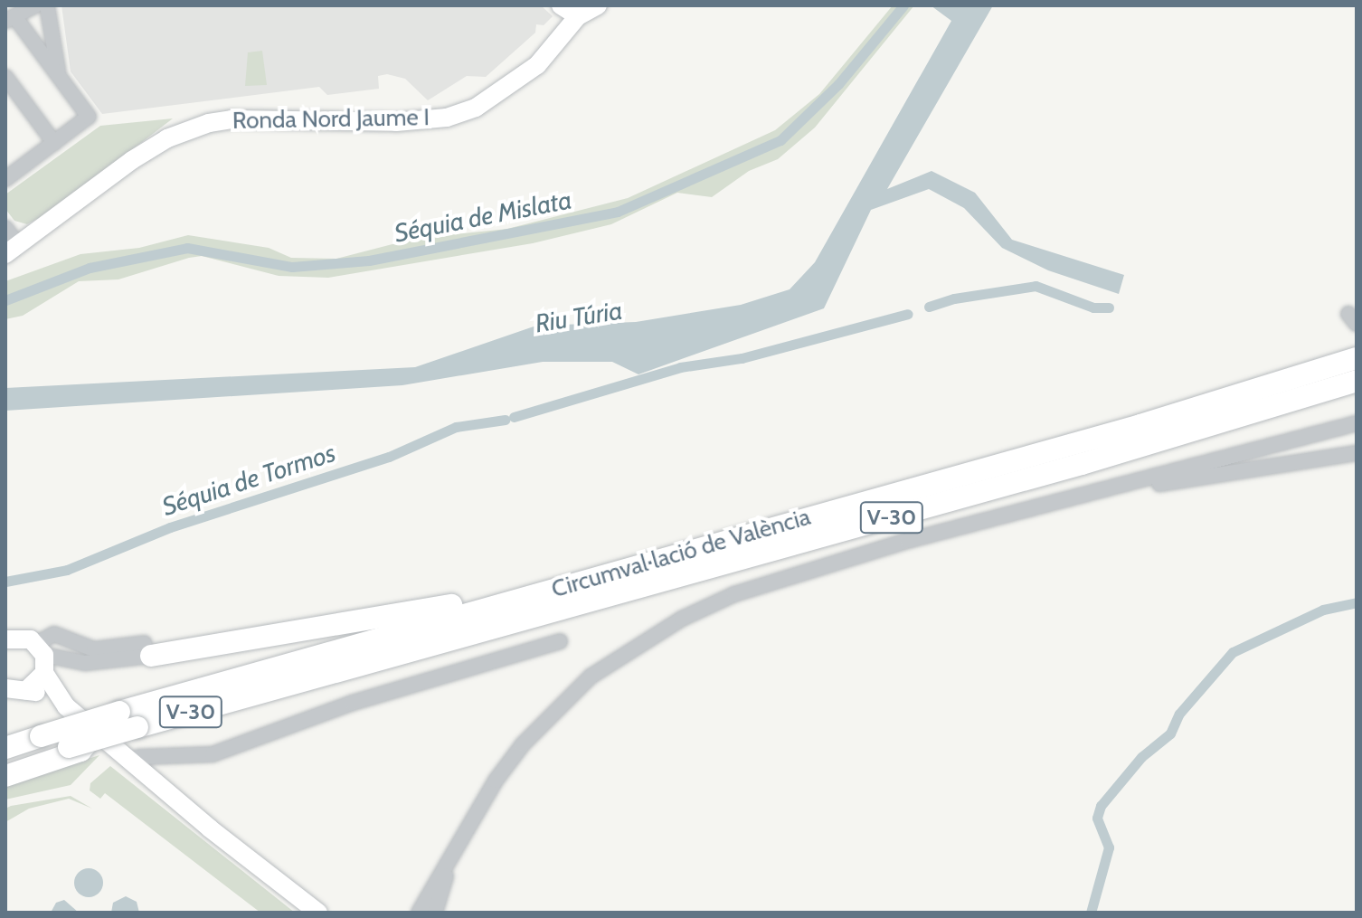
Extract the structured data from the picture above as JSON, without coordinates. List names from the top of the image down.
{
  "streets": {
    "highway": ["V-30", "Circumval·lació de València"],
    "main road": ["Ronda Nord Jaume I"]
  },
  "water": ["Séquia de Mislata", "Riu Túria", "Séquia de Tormos"]
}
